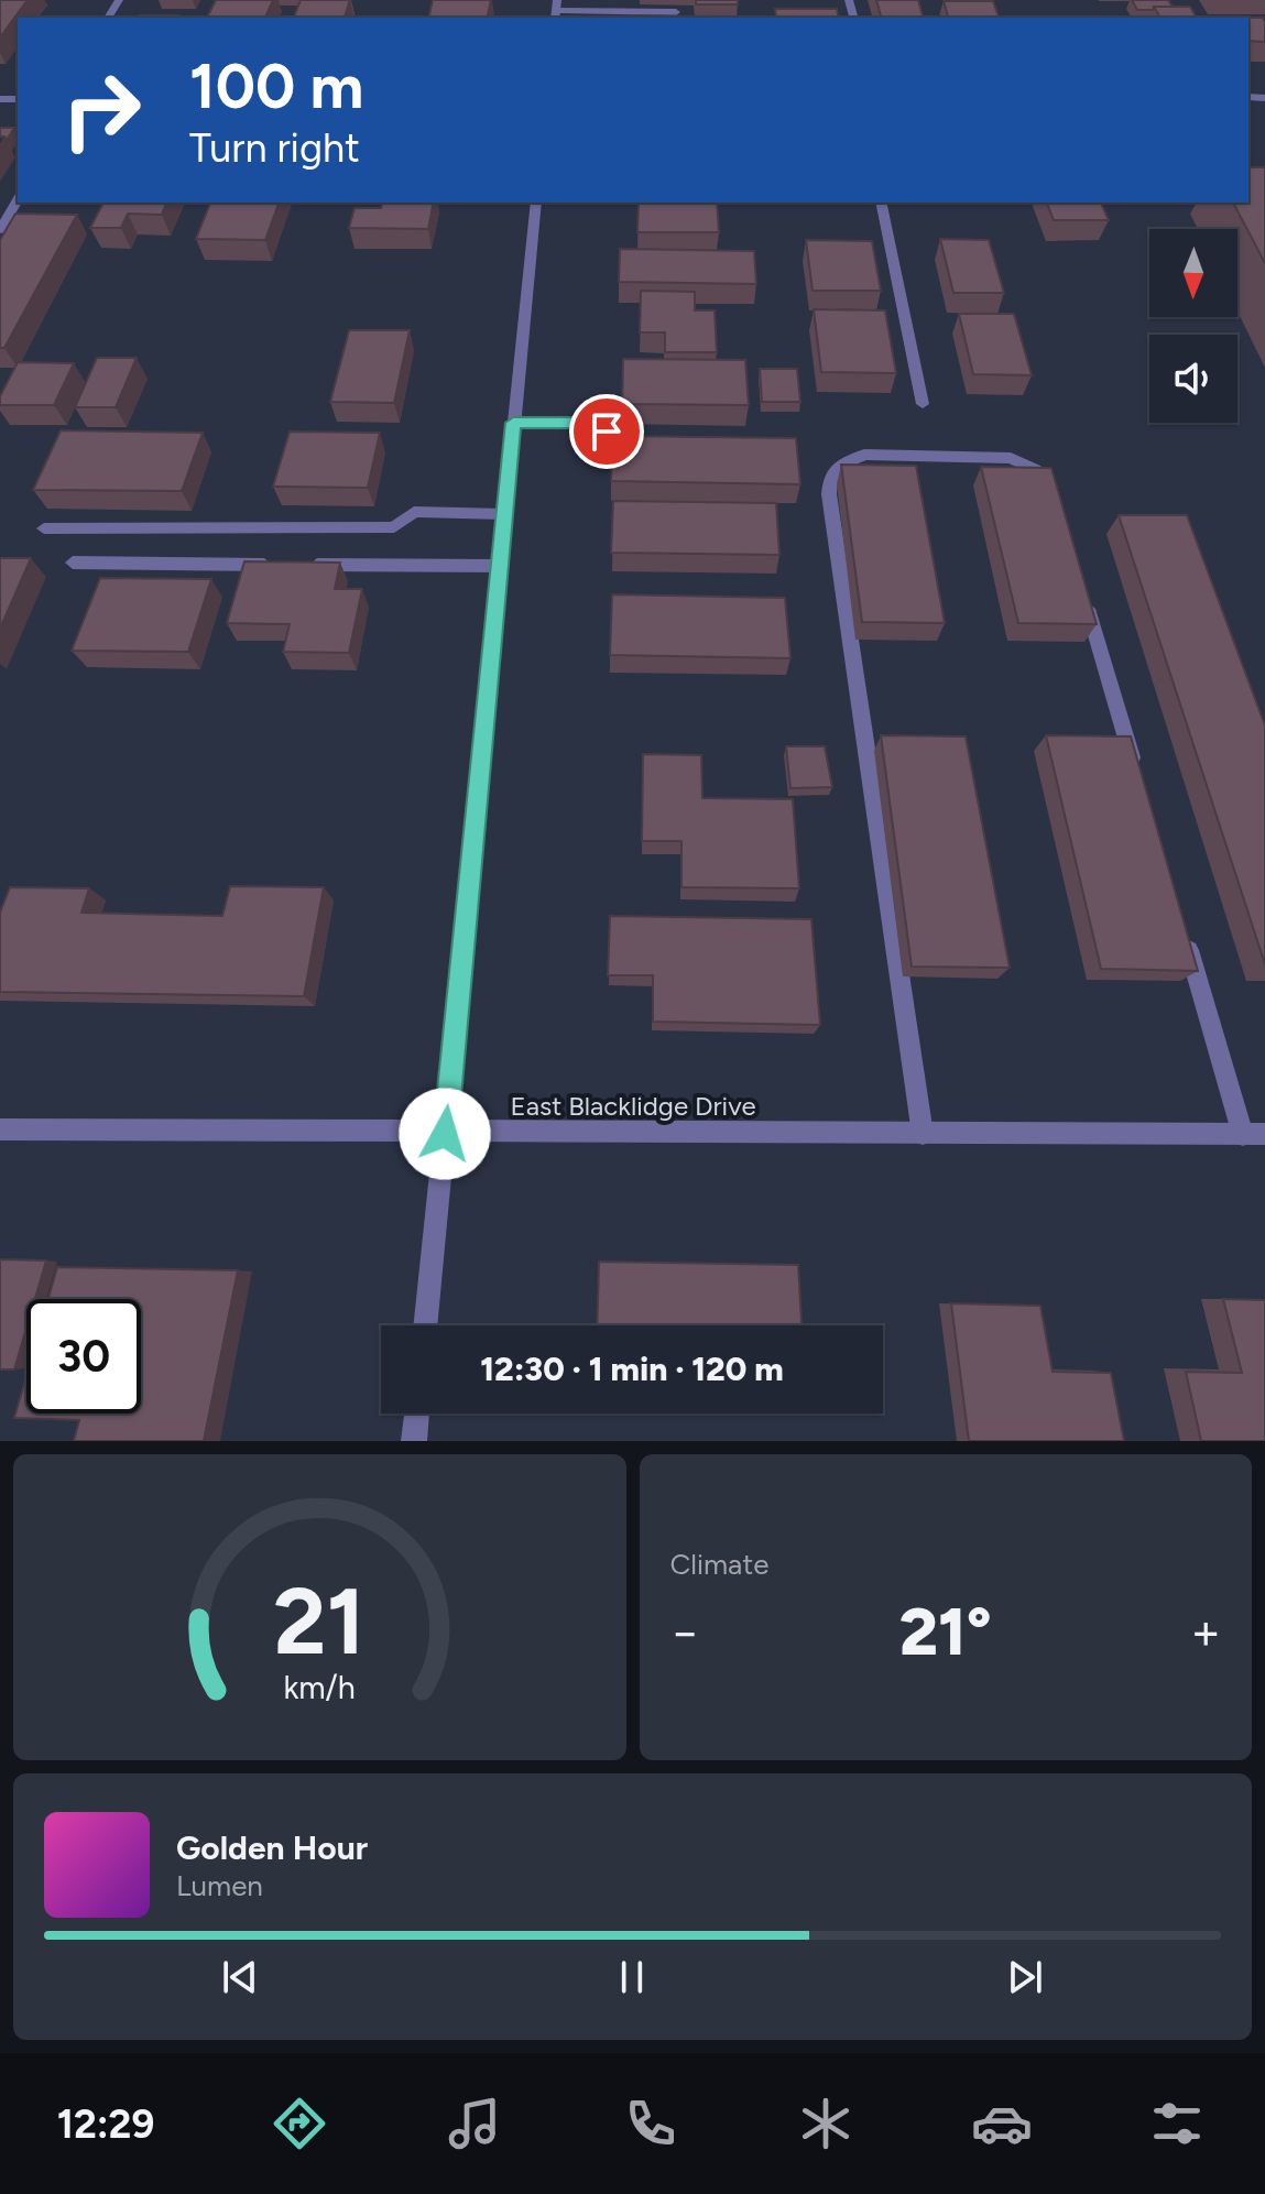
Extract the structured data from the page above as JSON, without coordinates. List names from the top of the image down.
{
  "streets": {
    "street": ["East Blacklidge Drive"]
  },
  "north": "bottom",
  "page": {
    "turn": ["100 m", "Turn right"],
    "limit": "30",
    "trip": "12:30 · 1 min · 120 m",
    "tile": "Climate",
    "heat": ["−", "21°", "+"],
    "song": ["Golden Hour", "Lumen"],
    "tabs": "12:29",
    "gauge": ["21", "km/h"]
  }
}
